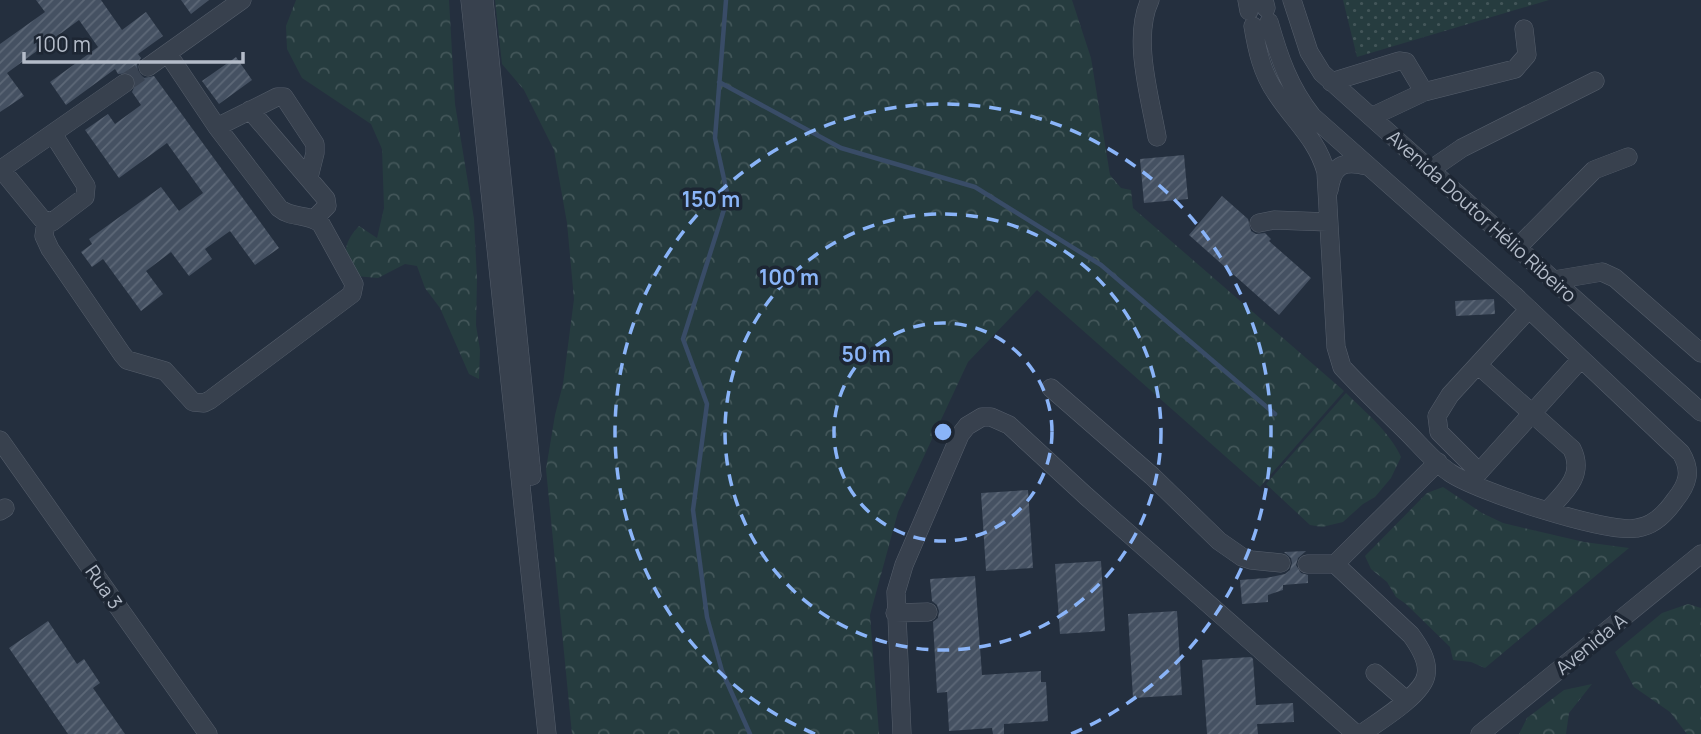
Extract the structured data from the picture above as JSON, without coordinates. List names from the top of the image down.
{
  "streets": {
    "street": ["Avenida Doutor Hélio Ribeiro", "Rua 3", "Avenida A"]
  },
  "scale_bar": "100 m",
  "rings": ["150 m", "100 m", "50 m"]
}
